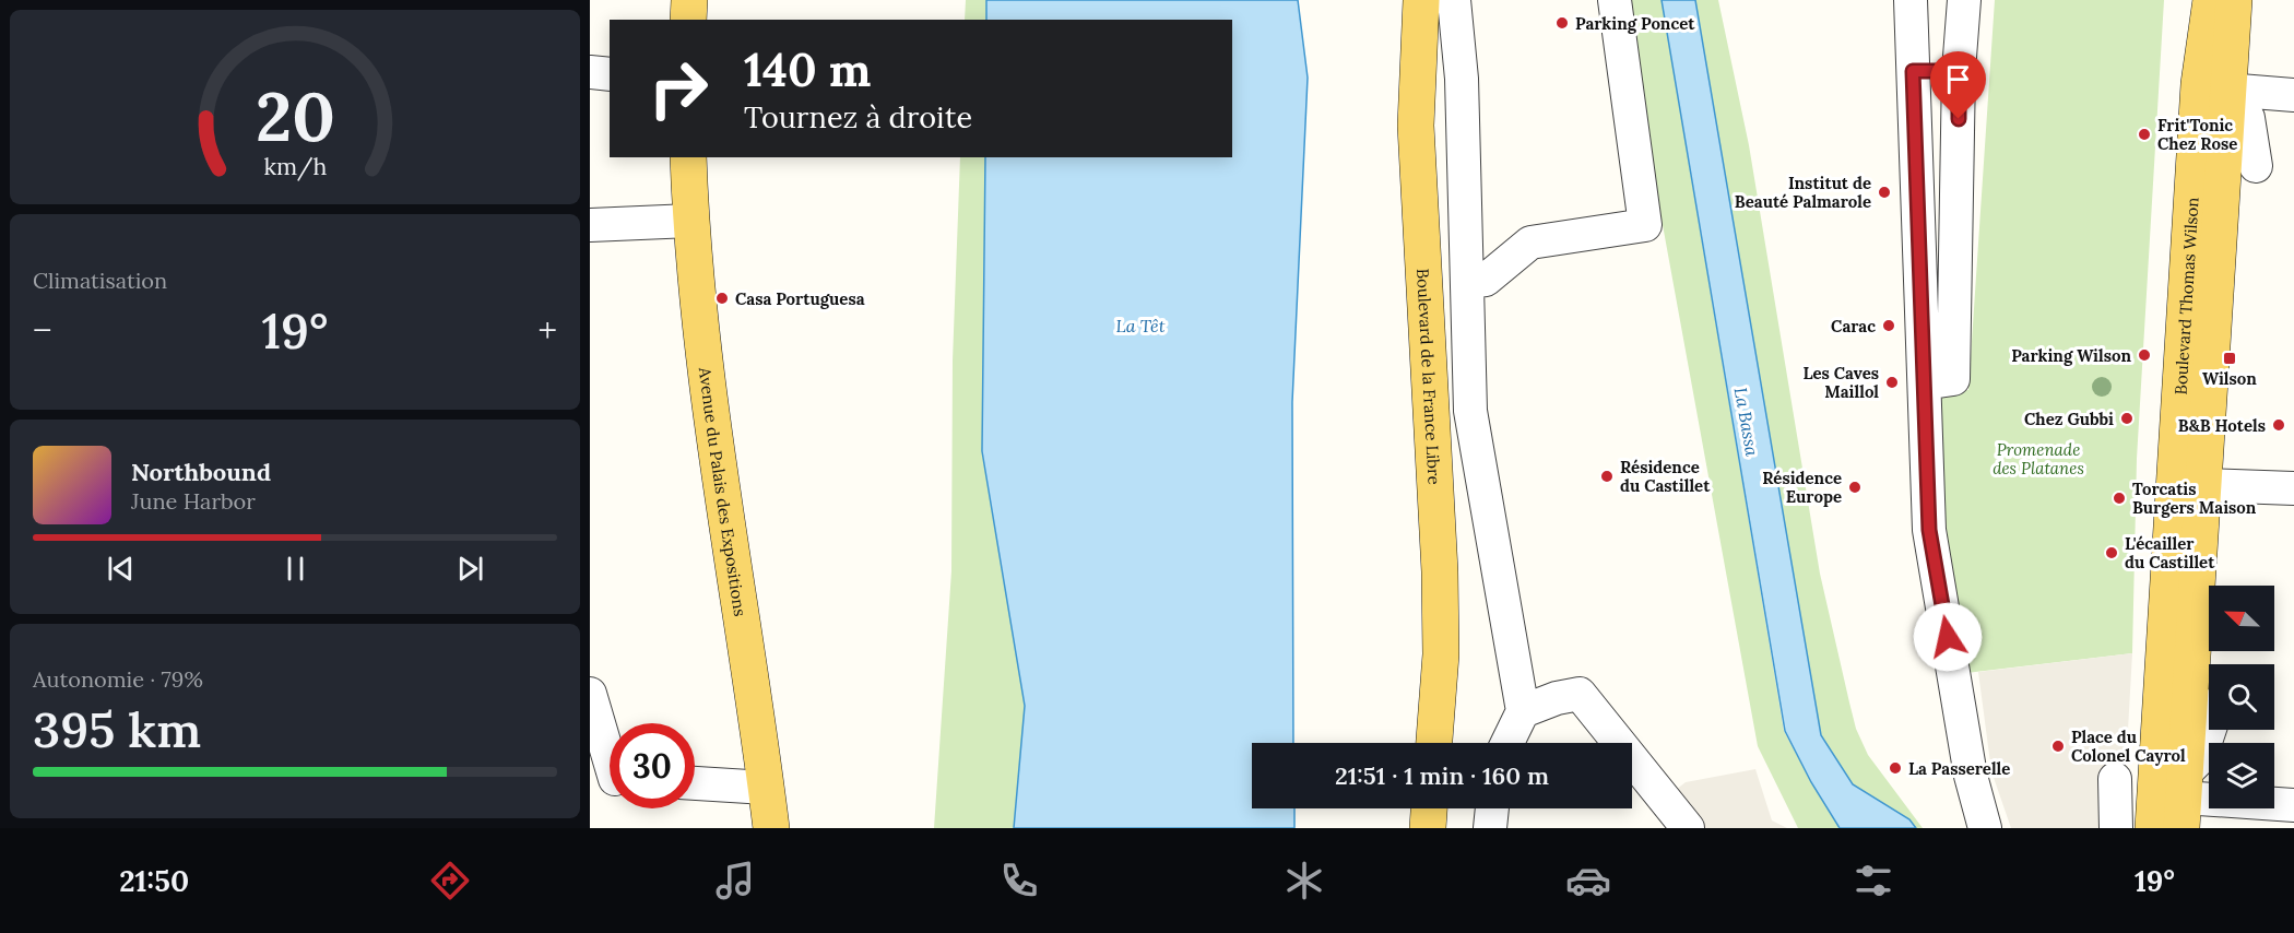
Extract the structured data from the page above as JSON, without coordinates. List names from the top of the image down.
{
  "streets": {
    "main road": ["Boulevard Thomas Wilson", "Boulevard de la France Libre", "Avenue du Palais des Expositions"]
  },
  "water": ["La Têt", "La Bassa"],
  "parks": ["Promenade des Platanes"],
  "places": {
    "other": [
      "Parking Poncet",
      "Frit'Tonic Chez Rose",
      "Institut de Beauté Palmarole",
      "Casa Portuguesa",
      "Carac",
      "Parking Wilson",
      "Les Caves Maillol",
      "Chez Gubbi",
      "B&B Hotels",
      "Résidence du Castillet",
      "Résidence Europe",
      "Torcatis Burgers Maison",
      "L'écailler du Castillet",
      "Place du Colonel Cayrol",
      "La Passerelle"
    ],
    "transit": ["Wilson"]
  },
  "north": "top left",
  "page": {
    "turn": ["140 m", "Tournez à droite"],
    "tile": [
      "Climatisation",
      ["Autonomie · 79%", "395 km"]
    ],
    "heat": ["−", "19°", "+"],
    "song": ["Northbound", "June Harbor"],
    "limit": "30",
    "trip": "21:51 · 1 min · 160 m",
    "tabs": ["21:50", "19°"],
    "gauge": ["20", "km/h"]
  }
}
